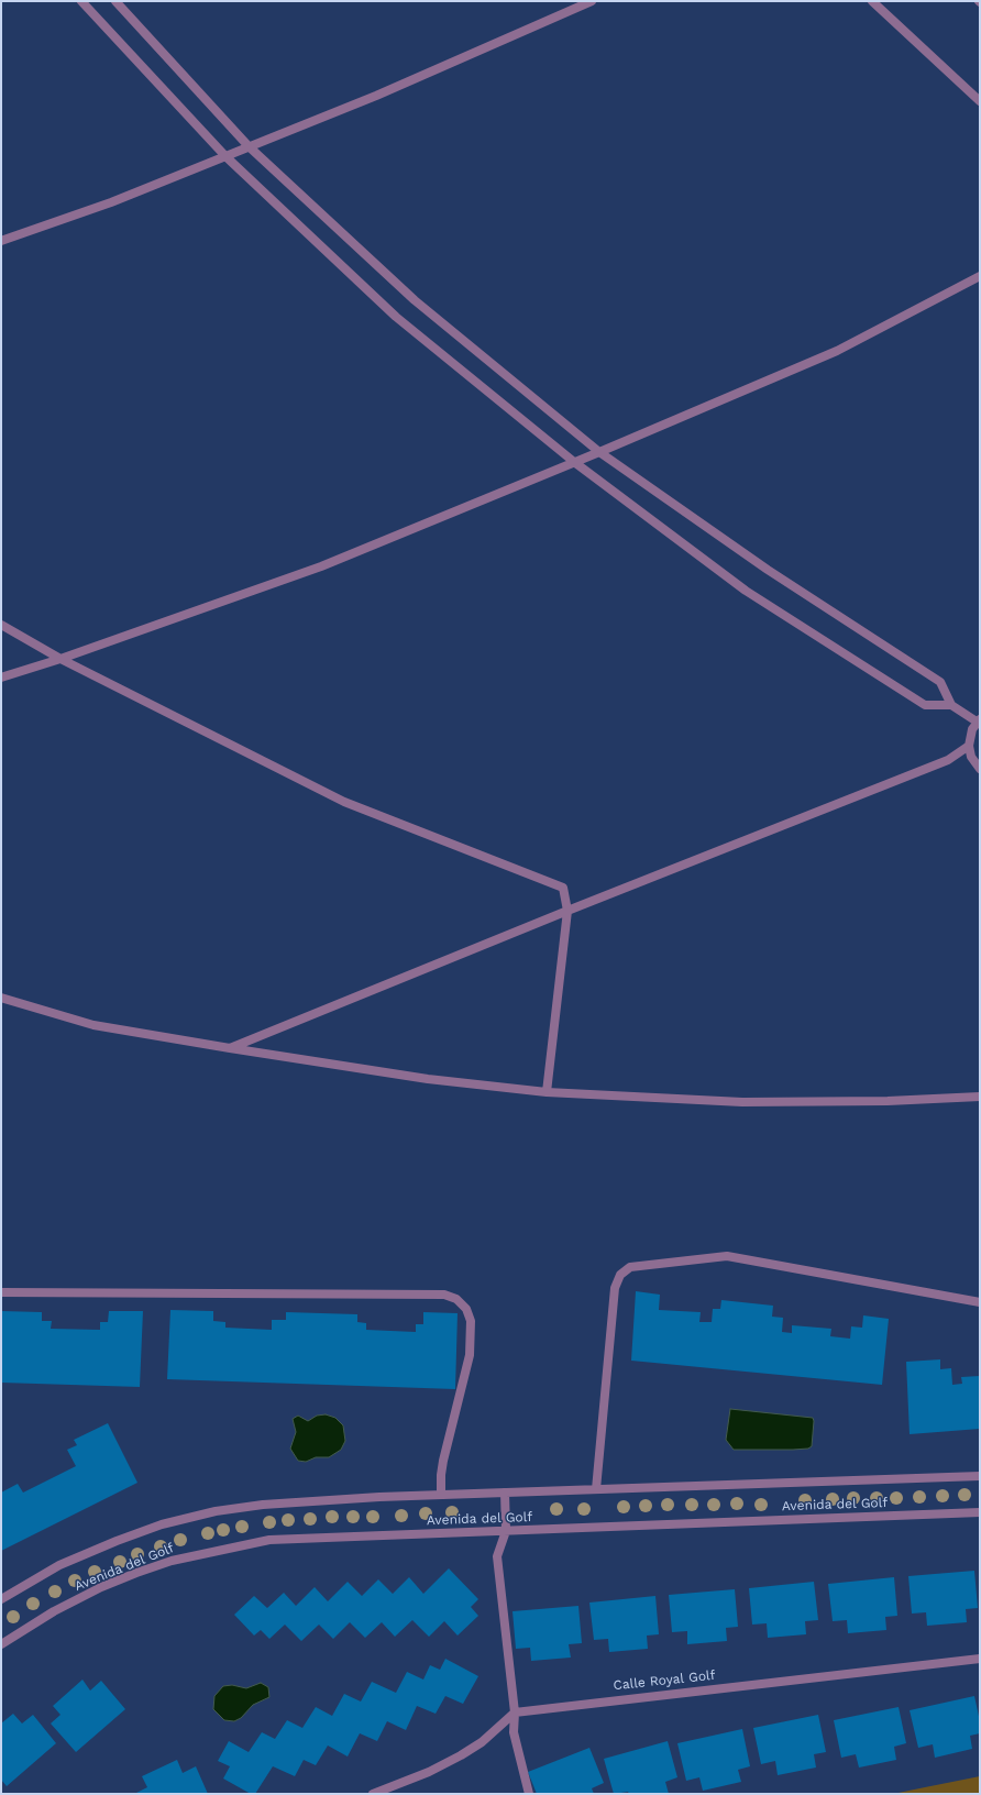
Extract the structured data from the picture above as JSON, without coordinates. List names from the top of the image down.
{
  "streets": {
    "street": ["Avenida del Golf", "Calle Royal Golf"]
  }
}
